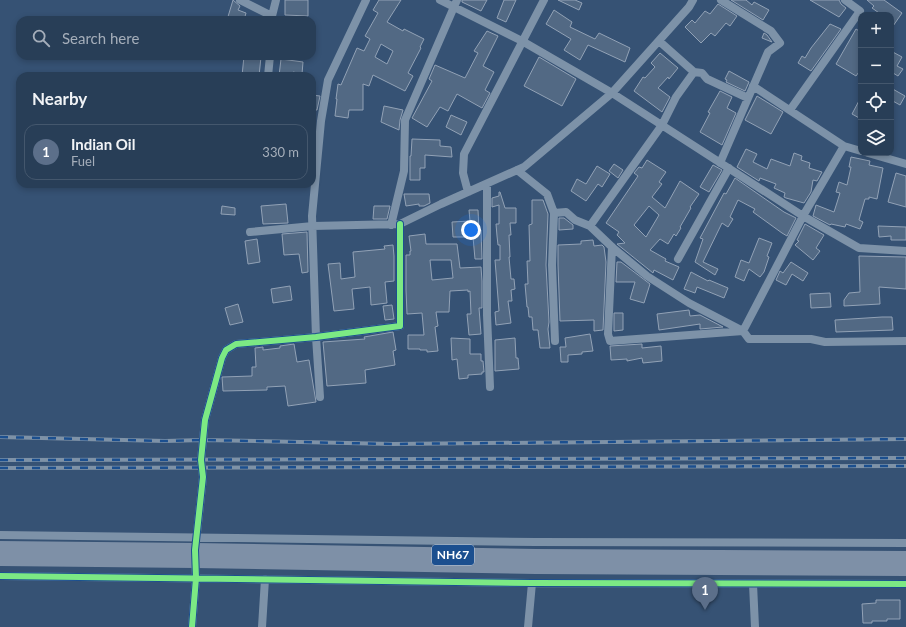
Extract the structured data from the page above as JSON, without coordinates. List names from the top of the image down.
{
  "streets": {
    "highway": ["NH67"]
  },
  "page": {
    "map_buttons": ["+", "−"],
    "search": "Search here",
    "heading": "Nearby",
    "list": [
      {
        "mark": "1",
        "name": "Indian Oil",
        "note": "Fuel",
        "value": "330 m"
      }
    ],
    "pins": "1"
  }
}
